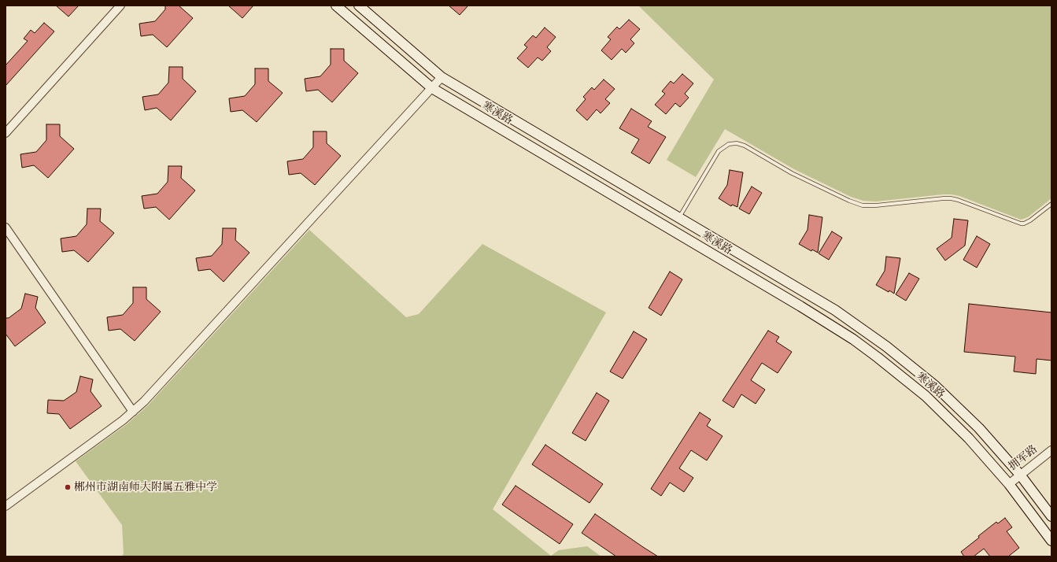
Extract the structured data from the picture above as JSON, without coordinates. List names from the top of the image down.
{
  "streets": {
    "main road": ["寒溪路"],
    "street": ["拥军路"]
  },
  "crossings": [
    ["寒溪路", "拥军路"]
  ],
  "places": ["郴州市湖南师大附属五雅中学"]
}
